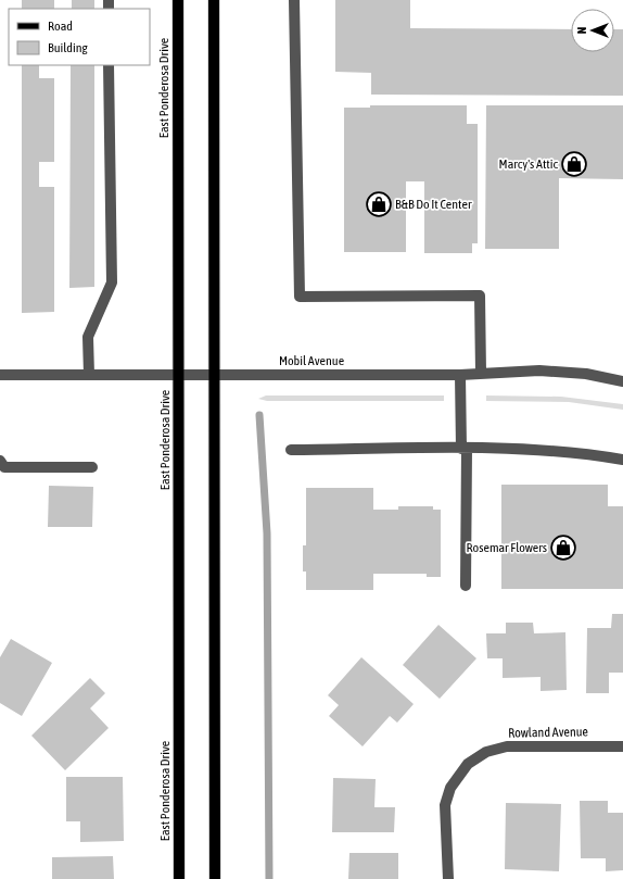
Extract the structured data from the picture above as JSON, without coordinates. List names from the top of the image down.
{
  "streets": {
    "main road": ["East Ponderosa Drive"],
    "street": ["Mobil Avenue", "Rowland Avenue"]
  },
  "crossings": [
    ["East Ponderosa Drive", "Mobil Avenue"]
  ],
  "places": {
    "shop": ["Marcy's Attic", "B&B Do It Center", "Rosemar Flowers"]
  },
  "legend": ["Road", "Building"],
  "north": "left"
}
